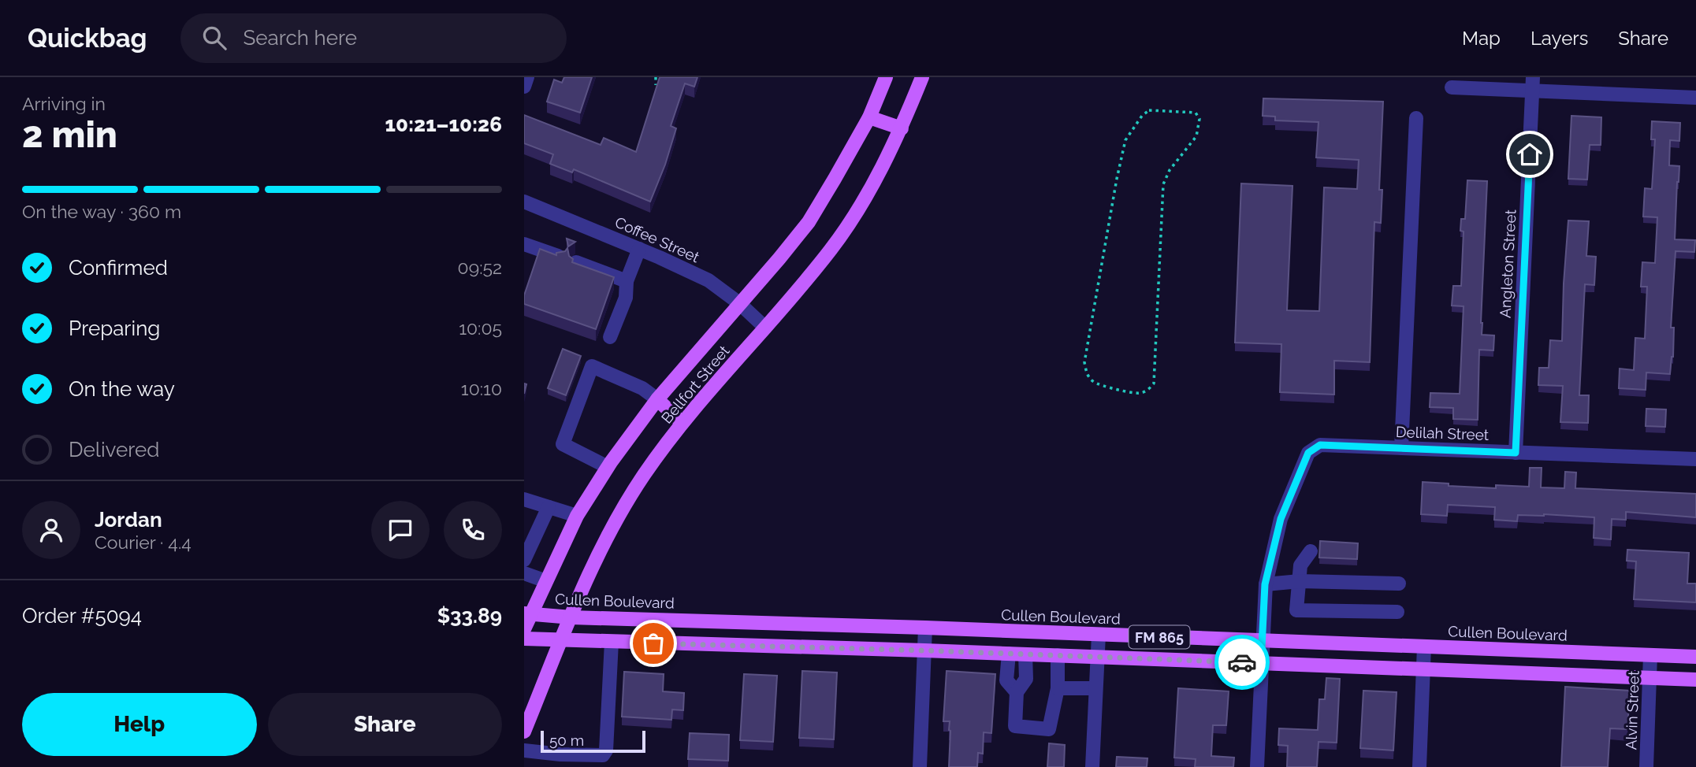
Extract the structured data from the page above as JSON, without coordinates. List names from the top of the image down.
{
  "streets": {
    "main road": ["Bellfort Street", "Cullen Boulevard", "FM 865"],
    "street": [
      "Coffee Street",
      "Angleton Street",
      "Delilah Street",
      "Alvin Street"
    ]
  },
  "crossings": [
    ["Coffee Street", "Bellfort Street"],
    ["Angleton Street", "Delilah Street"],
    ["Bellfort Street", "Cullen Boulevard"],
    ["Bellfort Street", "FM 865"],
    ["Cullen Boulevard", "Alvin Street"],
    ["FM 865", "Alvin Street"]
  ],
  "scale_bar": "50 m",
  "page": {
    "header": "Quickbag",
    "search": "Search here",
    "nav": ["Map", "Layers", "Share"],
    "heading": ["2 min", "Arriving in", "10:21–10:26"],
    "panel": [
      "Jordan",
      "Courier · 4.4",
      "Order #5094",
      "$33.89"
    ],
    "bar": "On the way · 360 m",
    "list": [
      ["Confirmed", "09:52"],
      ["Preparing", "10:05"],
      ["On the way", "10:10"],
      "Delivered"
    ],
    "buttons": ["Help", "Share"],
    "scale": "50 m"
  }
}
